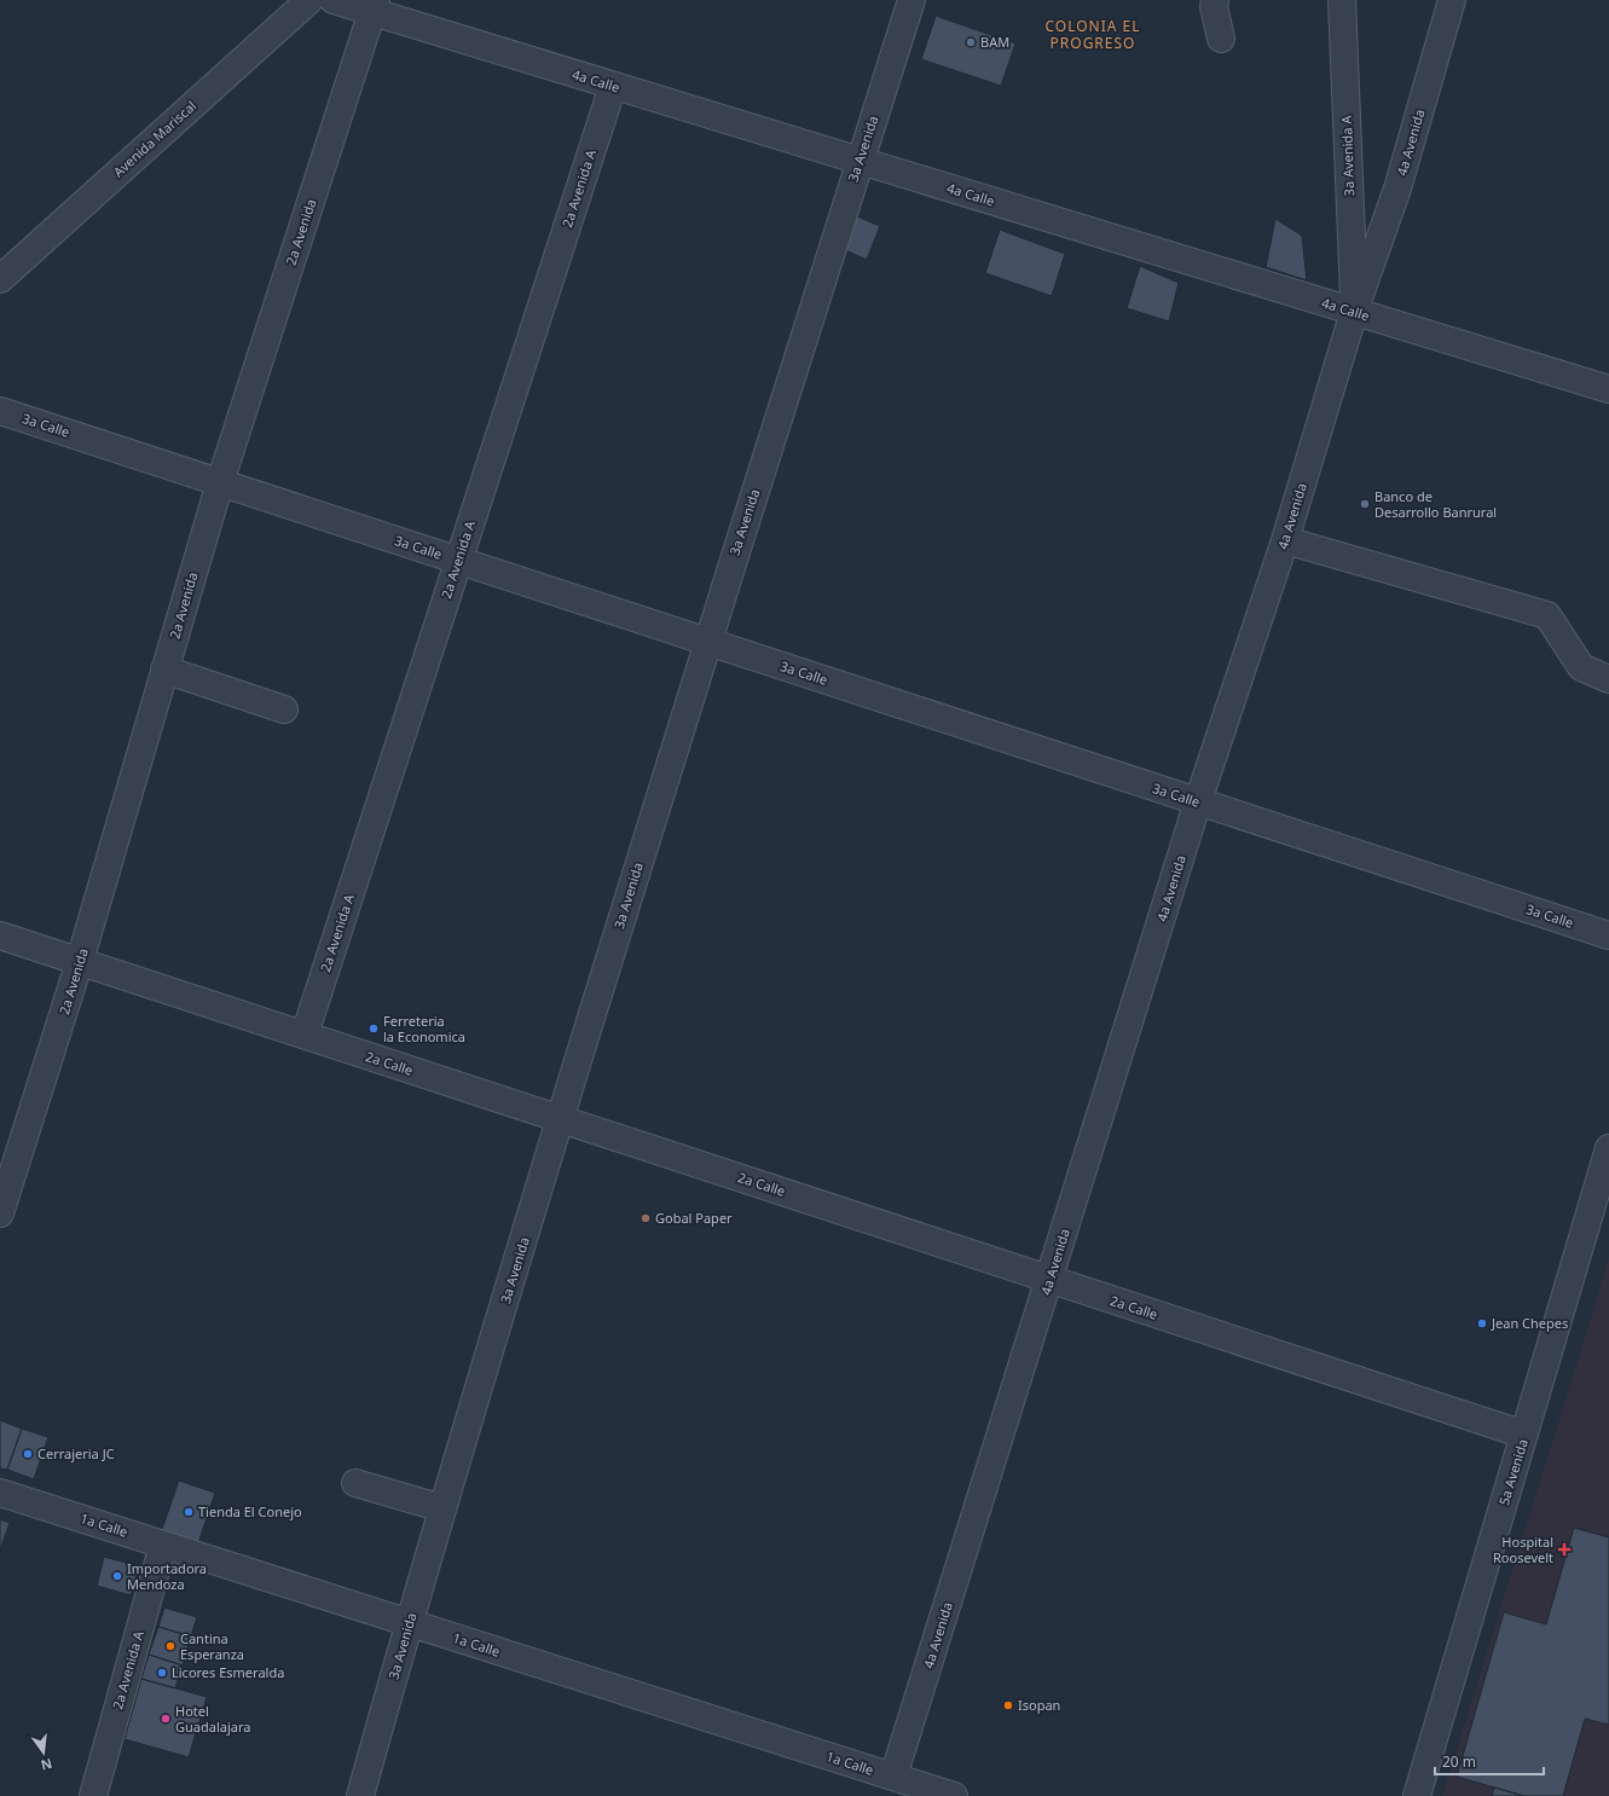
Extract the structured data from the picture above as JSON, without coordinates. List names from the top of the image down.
{
  "streets": {
    "street": [
      "4a Calle",
      "Avenida Mariscal",
      "4a Avenida",
      "3a Avenida",
      "3a Avenida A",
      "2a Avenida A",
      "2a Avenida",
      "3a Calle",
      "2a Calle",
      "5a Avenida",
      "1a Calle"
    ]
  },
  "crossings": [
    ["4a Calle", "4a Avenida"],
    ["4a Calle", "3a Avenida"],
    ["4a Calle", "3a Avenida A"],
    ["4a Calle", "2a Avenida A"],
    ["4a Calle", "2a Avenida"],
    ["4a Avenida", "3a Avenida A"],
    ["4a Avenida", "3a Calle"],
    ["4a Avenida", "2a Calle"],
    ["4a Avenida", "1a Calle"],
    ["3a Avenida", "3a Calle"],
    ["3a Avenida", "2a Calle"],
    ["3a Avenida", "1a Calle"],
    ["2a Avenida A", "3a Calle"],
    ["2a Avenida A", "2a Calle"],
    ["2a Avenida A", "1a Calle"],
    ["2a Avenida", "3a Calle"],
    ["2a Avenida", "2a Calle"],
    ["2a Calle", "5a Avenida"]
  ],
  "districts": ["COLONIA EL PROGRESO"],
  "places": {
    "other": [
      "BAM",
      "Banco de Desarrollo Banrural",
      "Ferreteria la Economica",
      "Gobal Paper",
      "Jean Chepes",
      "Cerrajeria JC",
      "Tienda El Conejo",
      "Importadora Mendoza",
      "Cantina Esperanza",
      "Licores Esmeralda",
      "Isopan",
      "Hotel Guadalajara"
    ],
    "health": ["Hospital Roosevelt"]
  },
  "scale_bar": "20 m",
  "north": "bottom"
}
